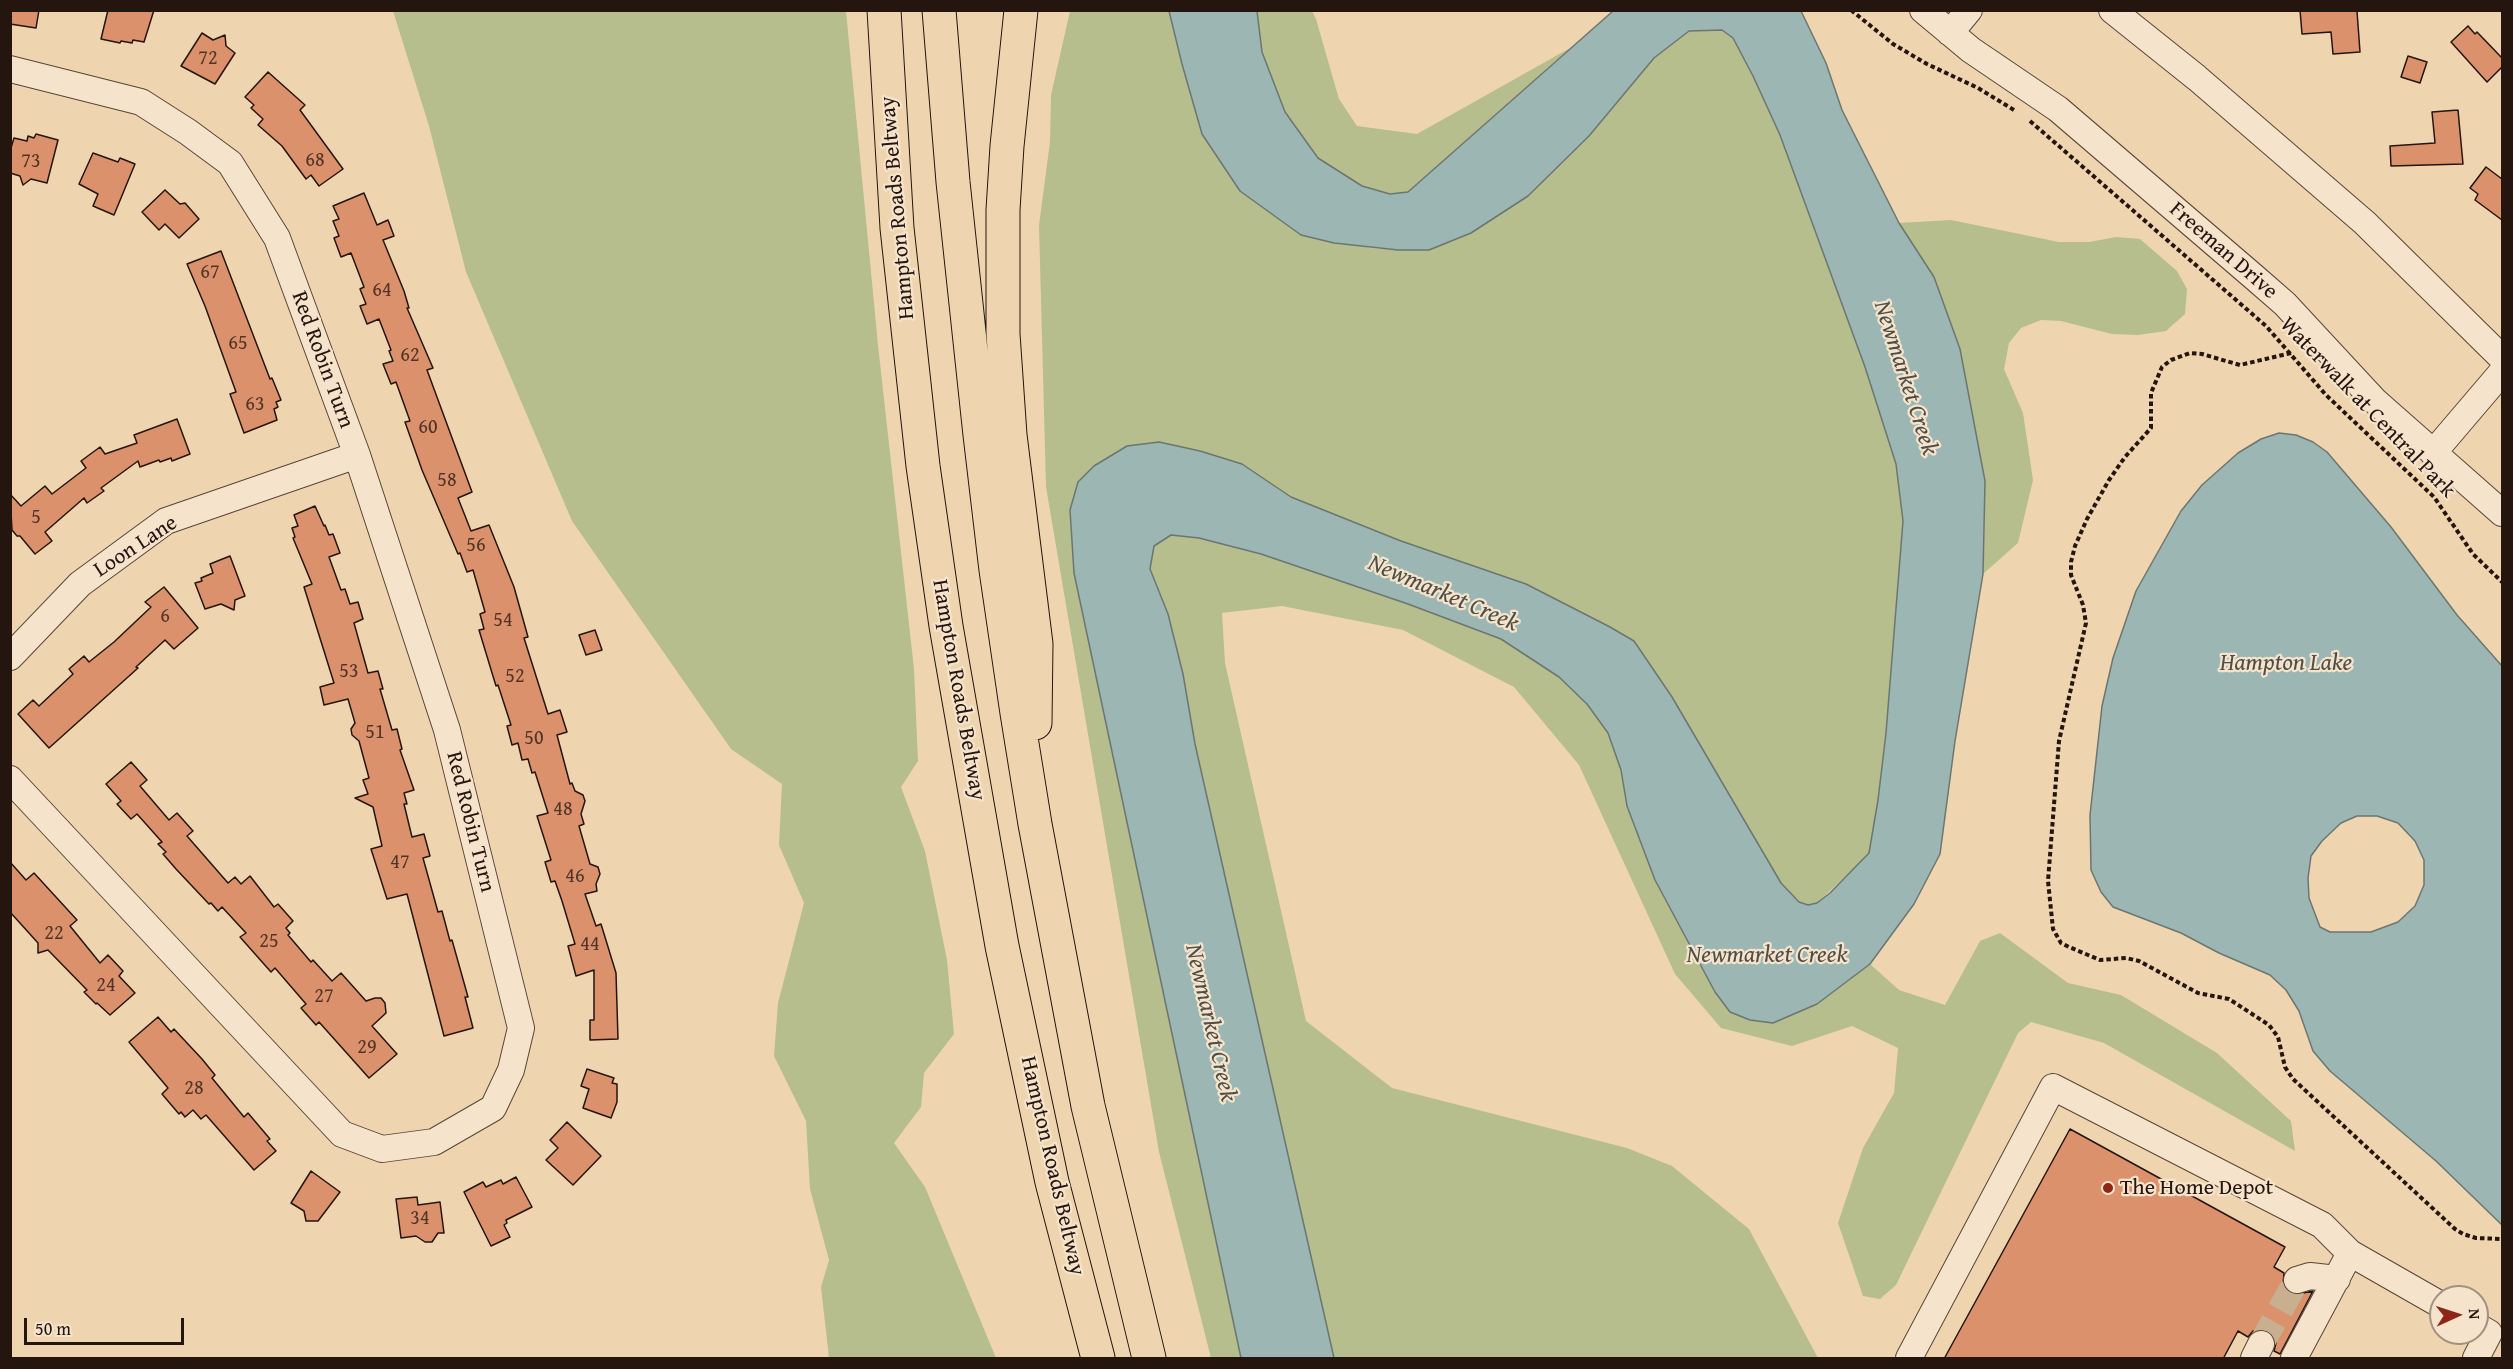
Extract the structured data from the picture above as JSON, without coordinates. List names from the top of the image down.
{
  "streets": {
    "highway": ["Hampton Roads Beltway"],
    "street": ["Freeman Drive", "Red Robin Turn", "Loon Lane"],
    "path": ["Waterwalk at Central Park"]
  },
  "crossings": [
    ["Red Robin Turn", "Loon Lane"]
  ],
  "water": ["Newmarket Creek", "Hampton Lake"],
  "places": ["The Home Depot"],
  "house_numbers": [
    "72",
    "68",
    "73",
    "67",
    "64",
    "65",
    "62",
    "63",
    "60",
    "58",
    "5",
    "56",
    "6",
    "54",
    "53",
    "52",
    "51",
    "50",
    "48",
    "47",
    "46",
    "22",
    "25",
    "44",
    "24",
    "27",
    "29",
    "28",
    "34"
  ],
  "scale_bar": "50 m",
  "north": "right"
}
